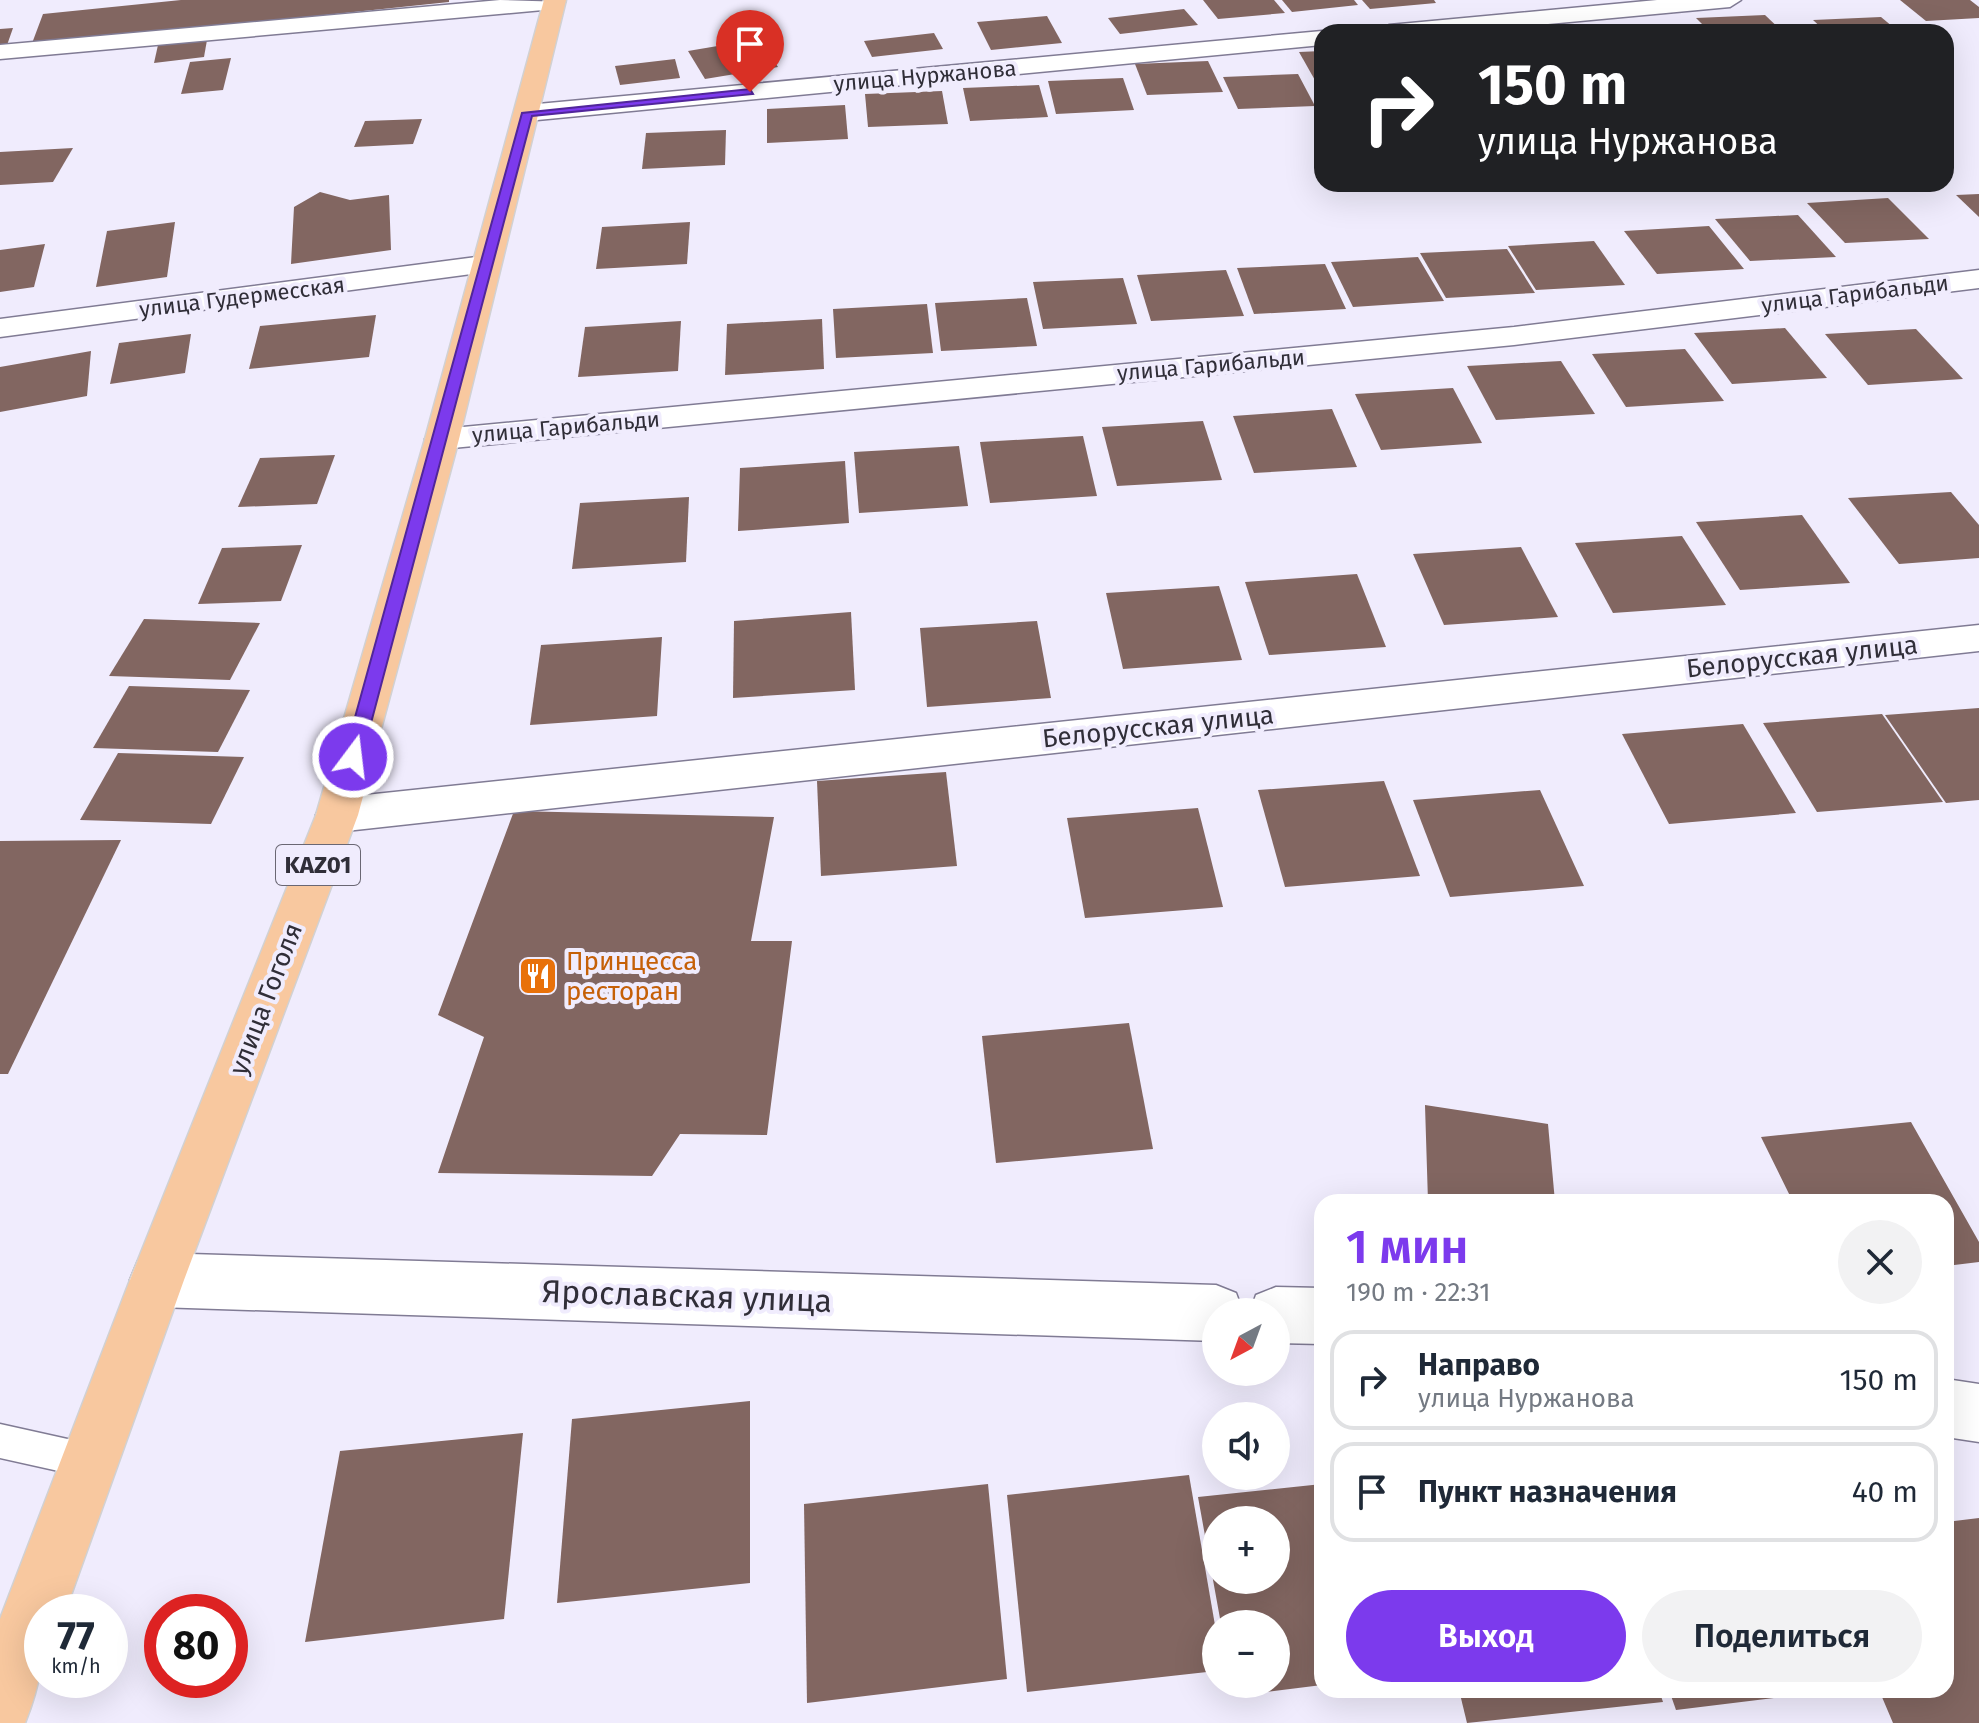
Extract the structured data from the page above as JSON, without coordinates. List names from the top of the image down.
{
  "streets": {
    "highway": ["KАZ01", "улица Гоголя"],
    "street": [
      "улица Нуржанова",
      "улица Гарибальди",
      "улица Гудермесская",
      "Белорусская улица",
      "Ярославская улица"
    ]
  },
  "crossings": [
    ["улица Нуржанова", "улица Гоголя"],
    ["улица Гарибальди", "улица Гоголя"],
    ["улица Гудермесская", "улица Гоголя"],
    ["Белорусская улица", "улица Гоголя"],
    ["улица Гоголя", "Ярославская улица"]
  ],
  "places": {
    "restaurant": ["Принцесса ресторан"]
  },
  "north": "bottom left",
  "page": {
    "turn": ["150 m", "улица Нуржанова"],
    "heading": ["1 мин", "190 m · 22:31"],
    "map_buttons": ["+", "−"],
    "list": [
      {
        "name": "Направо",
        "note": "улица Нуржанова",
        "value": "150 m"
      },
      {
        "name": "Пункт назначения",
        "value": "40 m"
      }
    ],
    "buttons": ["Выход", "Поделиться"],
    "speed": "77 km/h",
    "limit": "80"
  }
}
